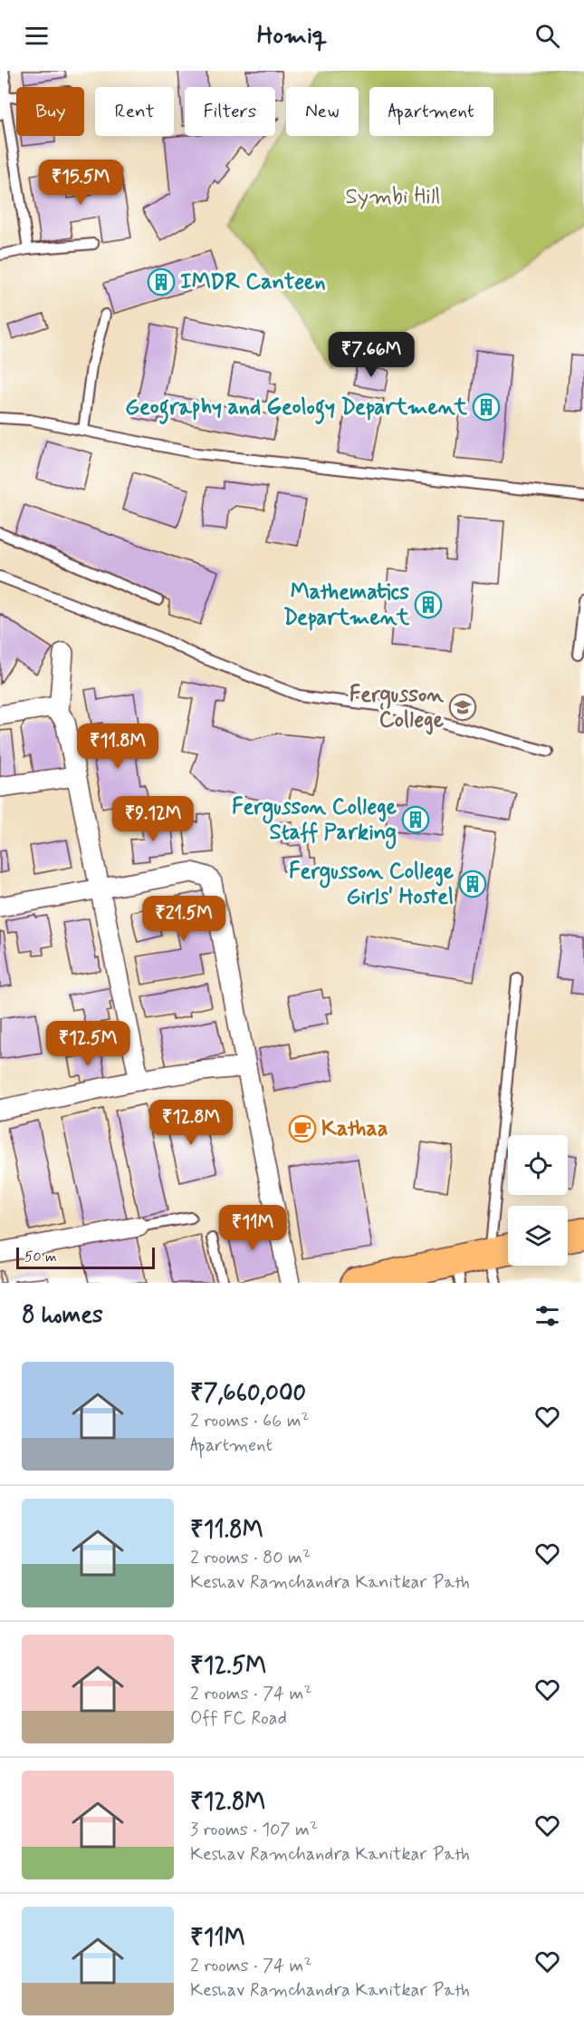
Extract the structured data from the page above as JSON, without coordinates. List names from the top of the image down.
{
  "parks": ["Symbi Hill"],
  "places": {
    "building": [
      "IMDR Canteen",
      "Geography and Geology Department",
      "Mathematics Department",
      "Fergusson College Staff Parking",
      "Fergusson College Girls' Hostel"
    ],
    "school or university": ["Fergusson College"],
    "cafe": ["Kathaa"]
  },
  "scale_bar": "50 m",
  "page": {
    "header": "Homiq",
    "chip": [
      "Buy",
      "Rent",
      "Filters",
      "New",
      "Apartment"
    ],
    "price": [
      "₹15.5M",
      "₹7.66M",
      "₹11.8M",
      "₹9.12M",
      "₹21.5M",
      "₹12.5M",
      "₹12.8M",
      "₹11M"
    ],
    "scale": "50 m",
    "heading": "8 homes",
    "list": [
      {
        "name": "₹7,660,000",
        "note": "2 rooms · 66 m² · Apartment"
      },
      {
        "name": "₹11.8M",
        "note": "2 rooms · 80 m² · Keshav Ramchandra Kanitkar Path"
      },
      {
        "name": "₹12.5M",
        "note": "2 rooms · 74 m² · Off FC Road"
      },
      {
        "name": "₹12.8M",
        "note": "3 rooms · 107 m² · Keshav Ramchandra Kanitkar Path"
      },
      {
        "name": "₹11M",
        "note": "2 rooms · 74 m² · Keshav Ramchandra Kanitkar Path"
      }
    ]
  }
}
